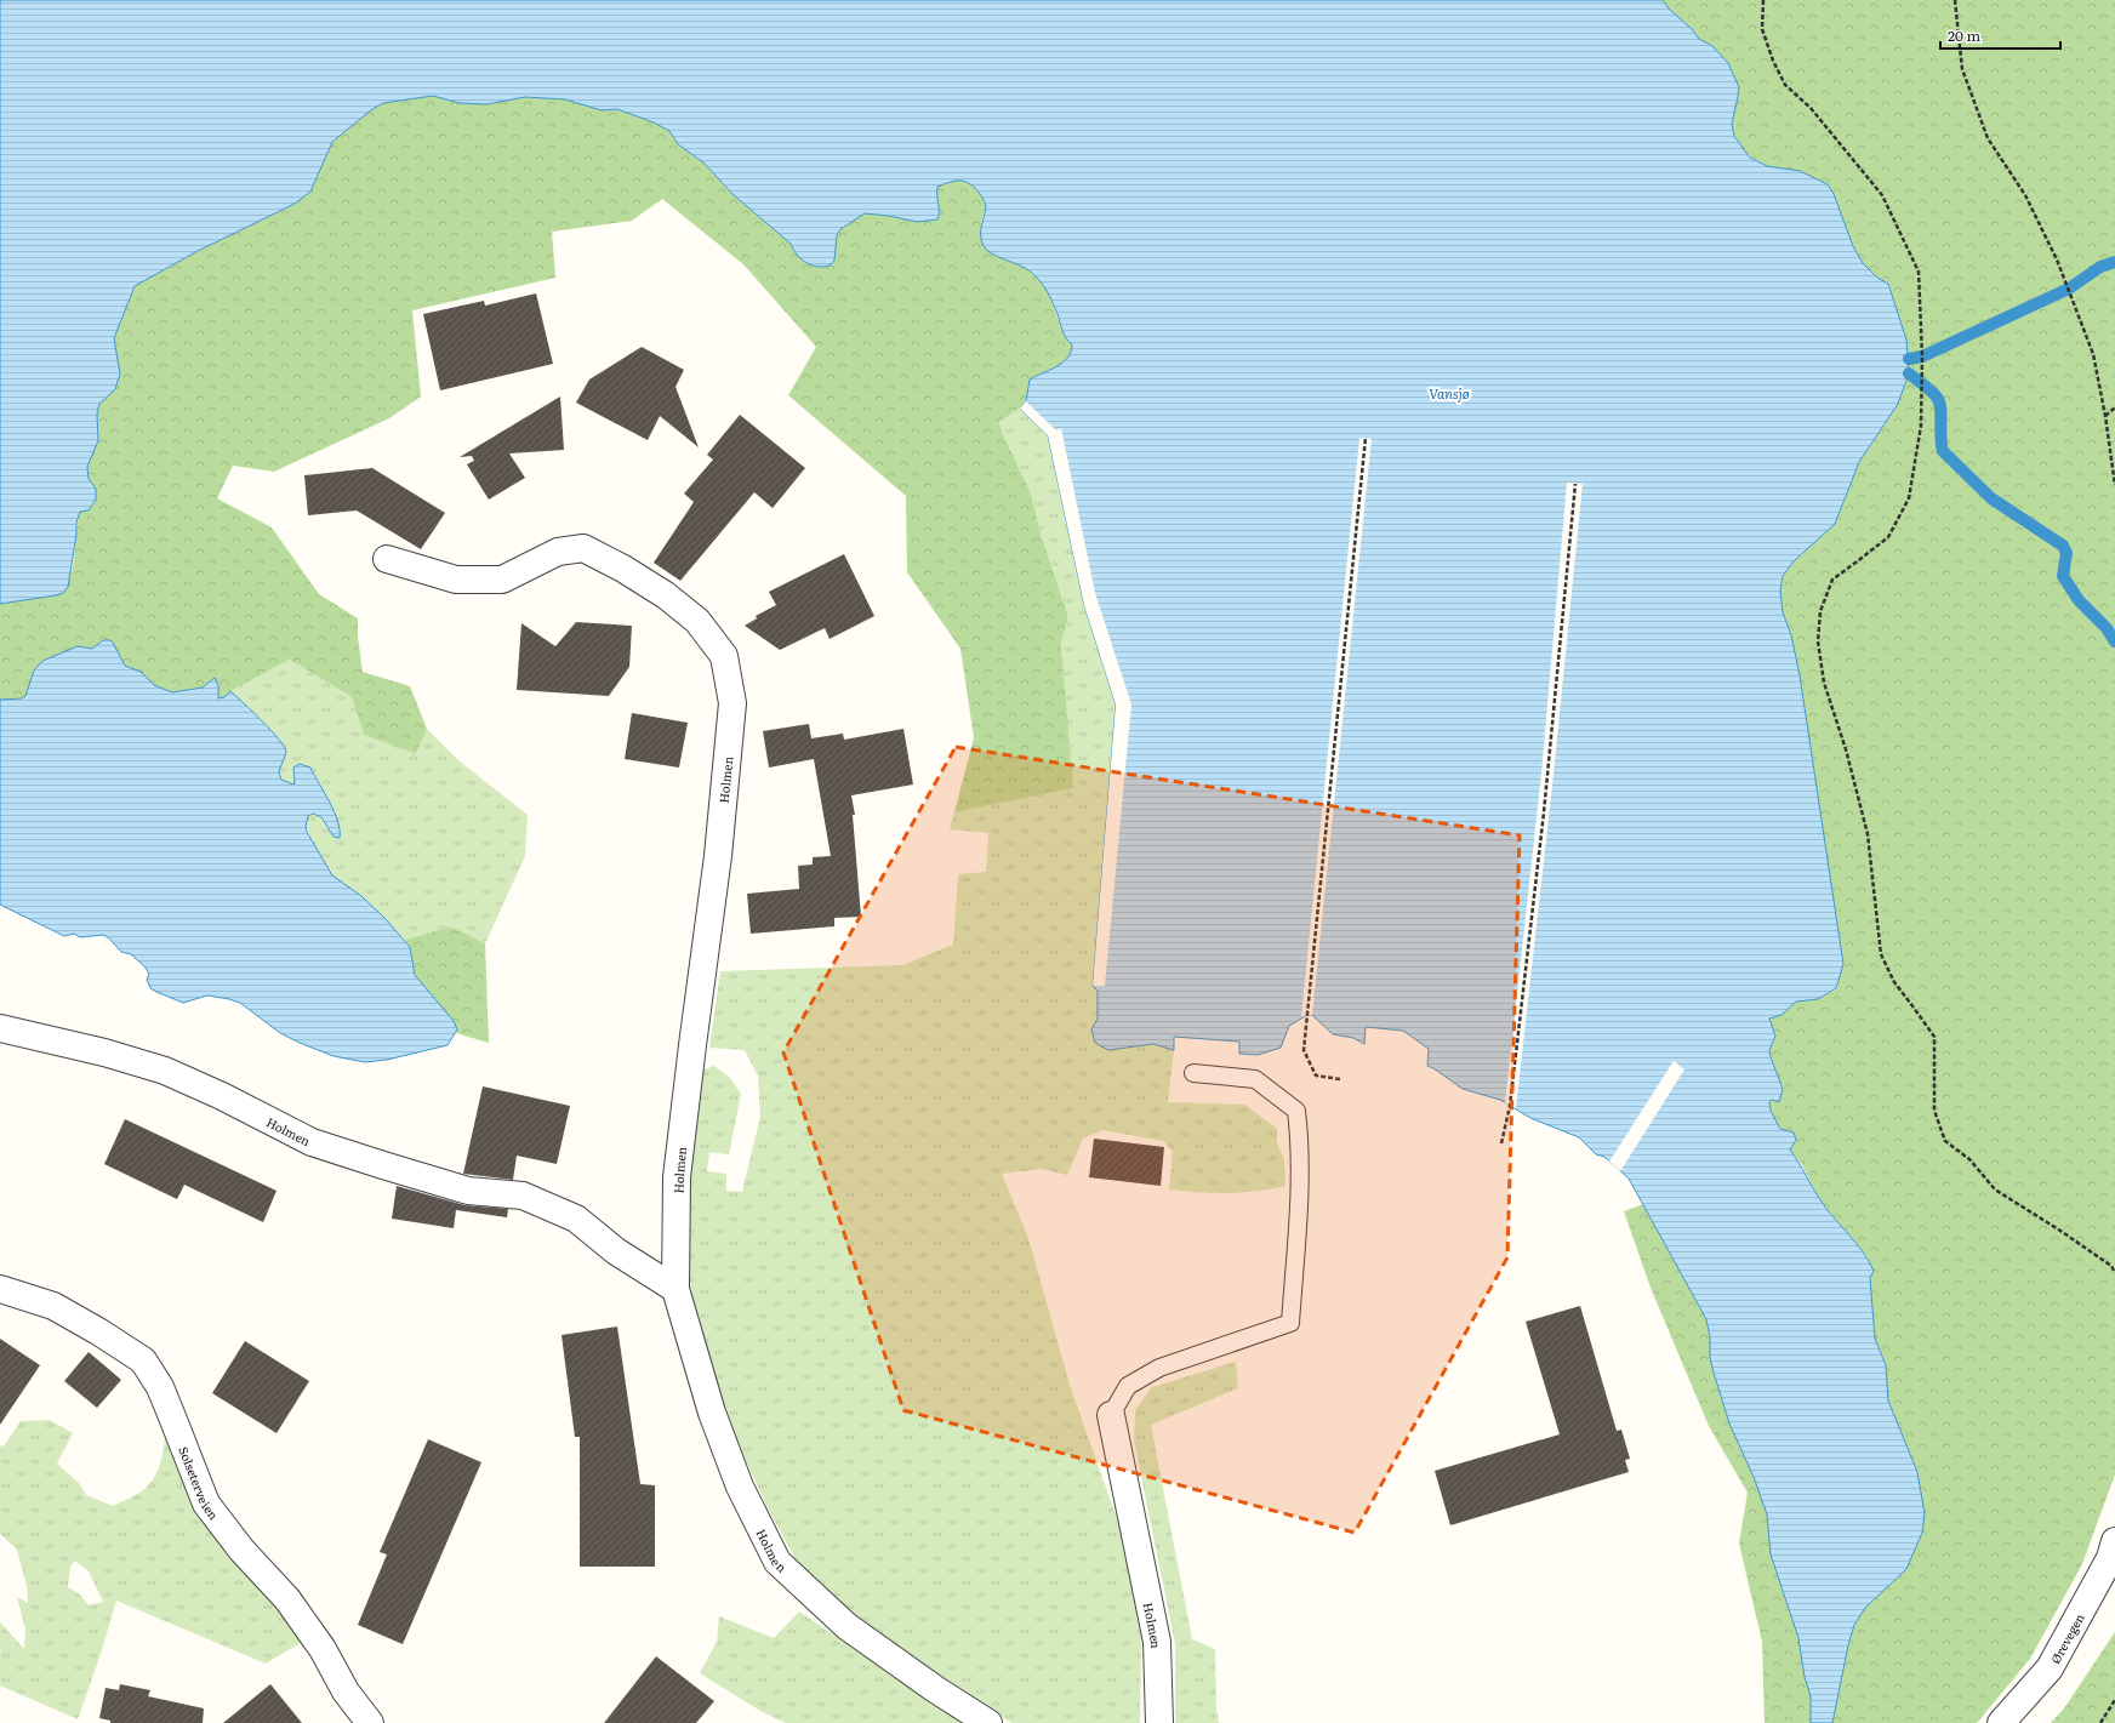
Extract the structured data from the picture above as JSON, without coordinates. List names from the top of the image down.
{
  "streets": {
    "street": ["Holmen", "Solseterveien", "Ørevegen"]
  },
  "water": ["Vansjø"],
  "scale_bar": "20 m"
}
